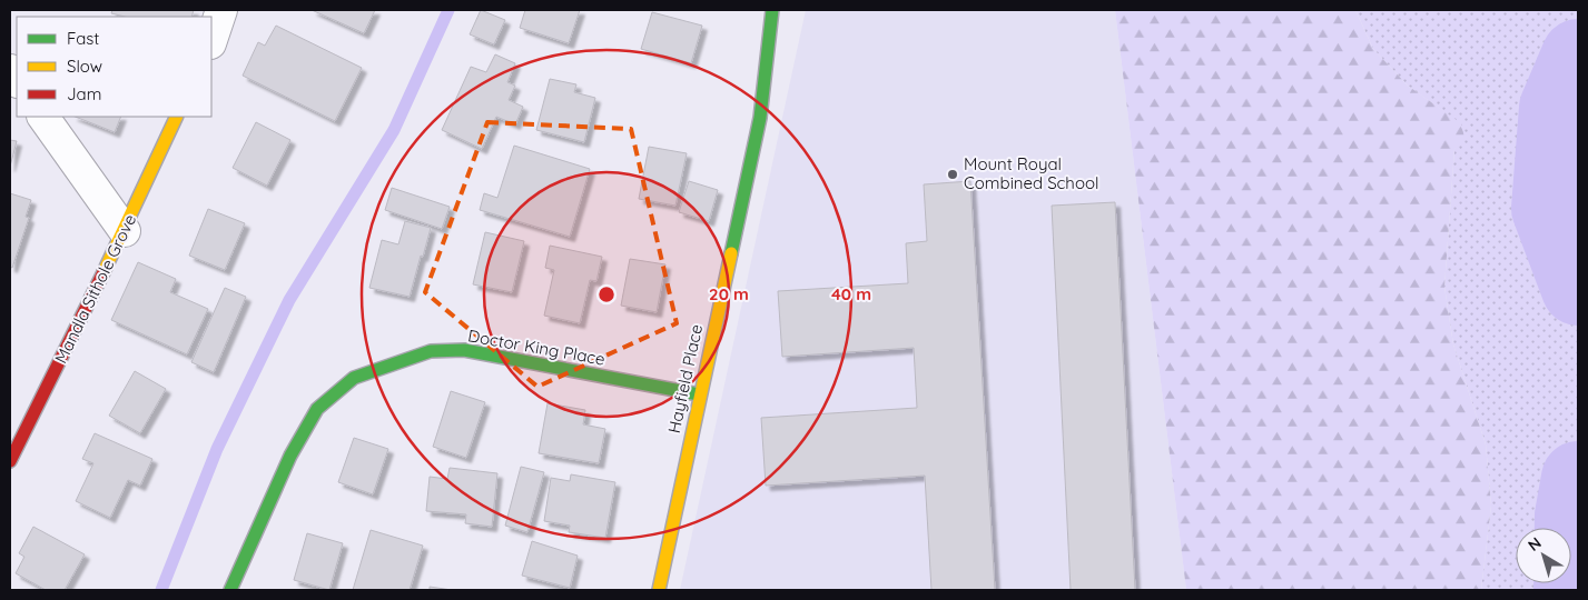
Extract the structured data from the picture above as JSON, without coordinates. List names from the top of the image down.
{
  "streets": {
    "street": ["Mandla Sithole Grove", "Doctor King Place", "Hayfield Place"]
  },
  "crossings": [
    ["Doctor King Place", "Hayfield Place"]
  ],
  "places": ["Mount Royal Combined School"],
  "legend": ["Fast", "Slow", "Jam"],
  "north": "top left",
  "rings": ["20 m", "40 m"]
}
